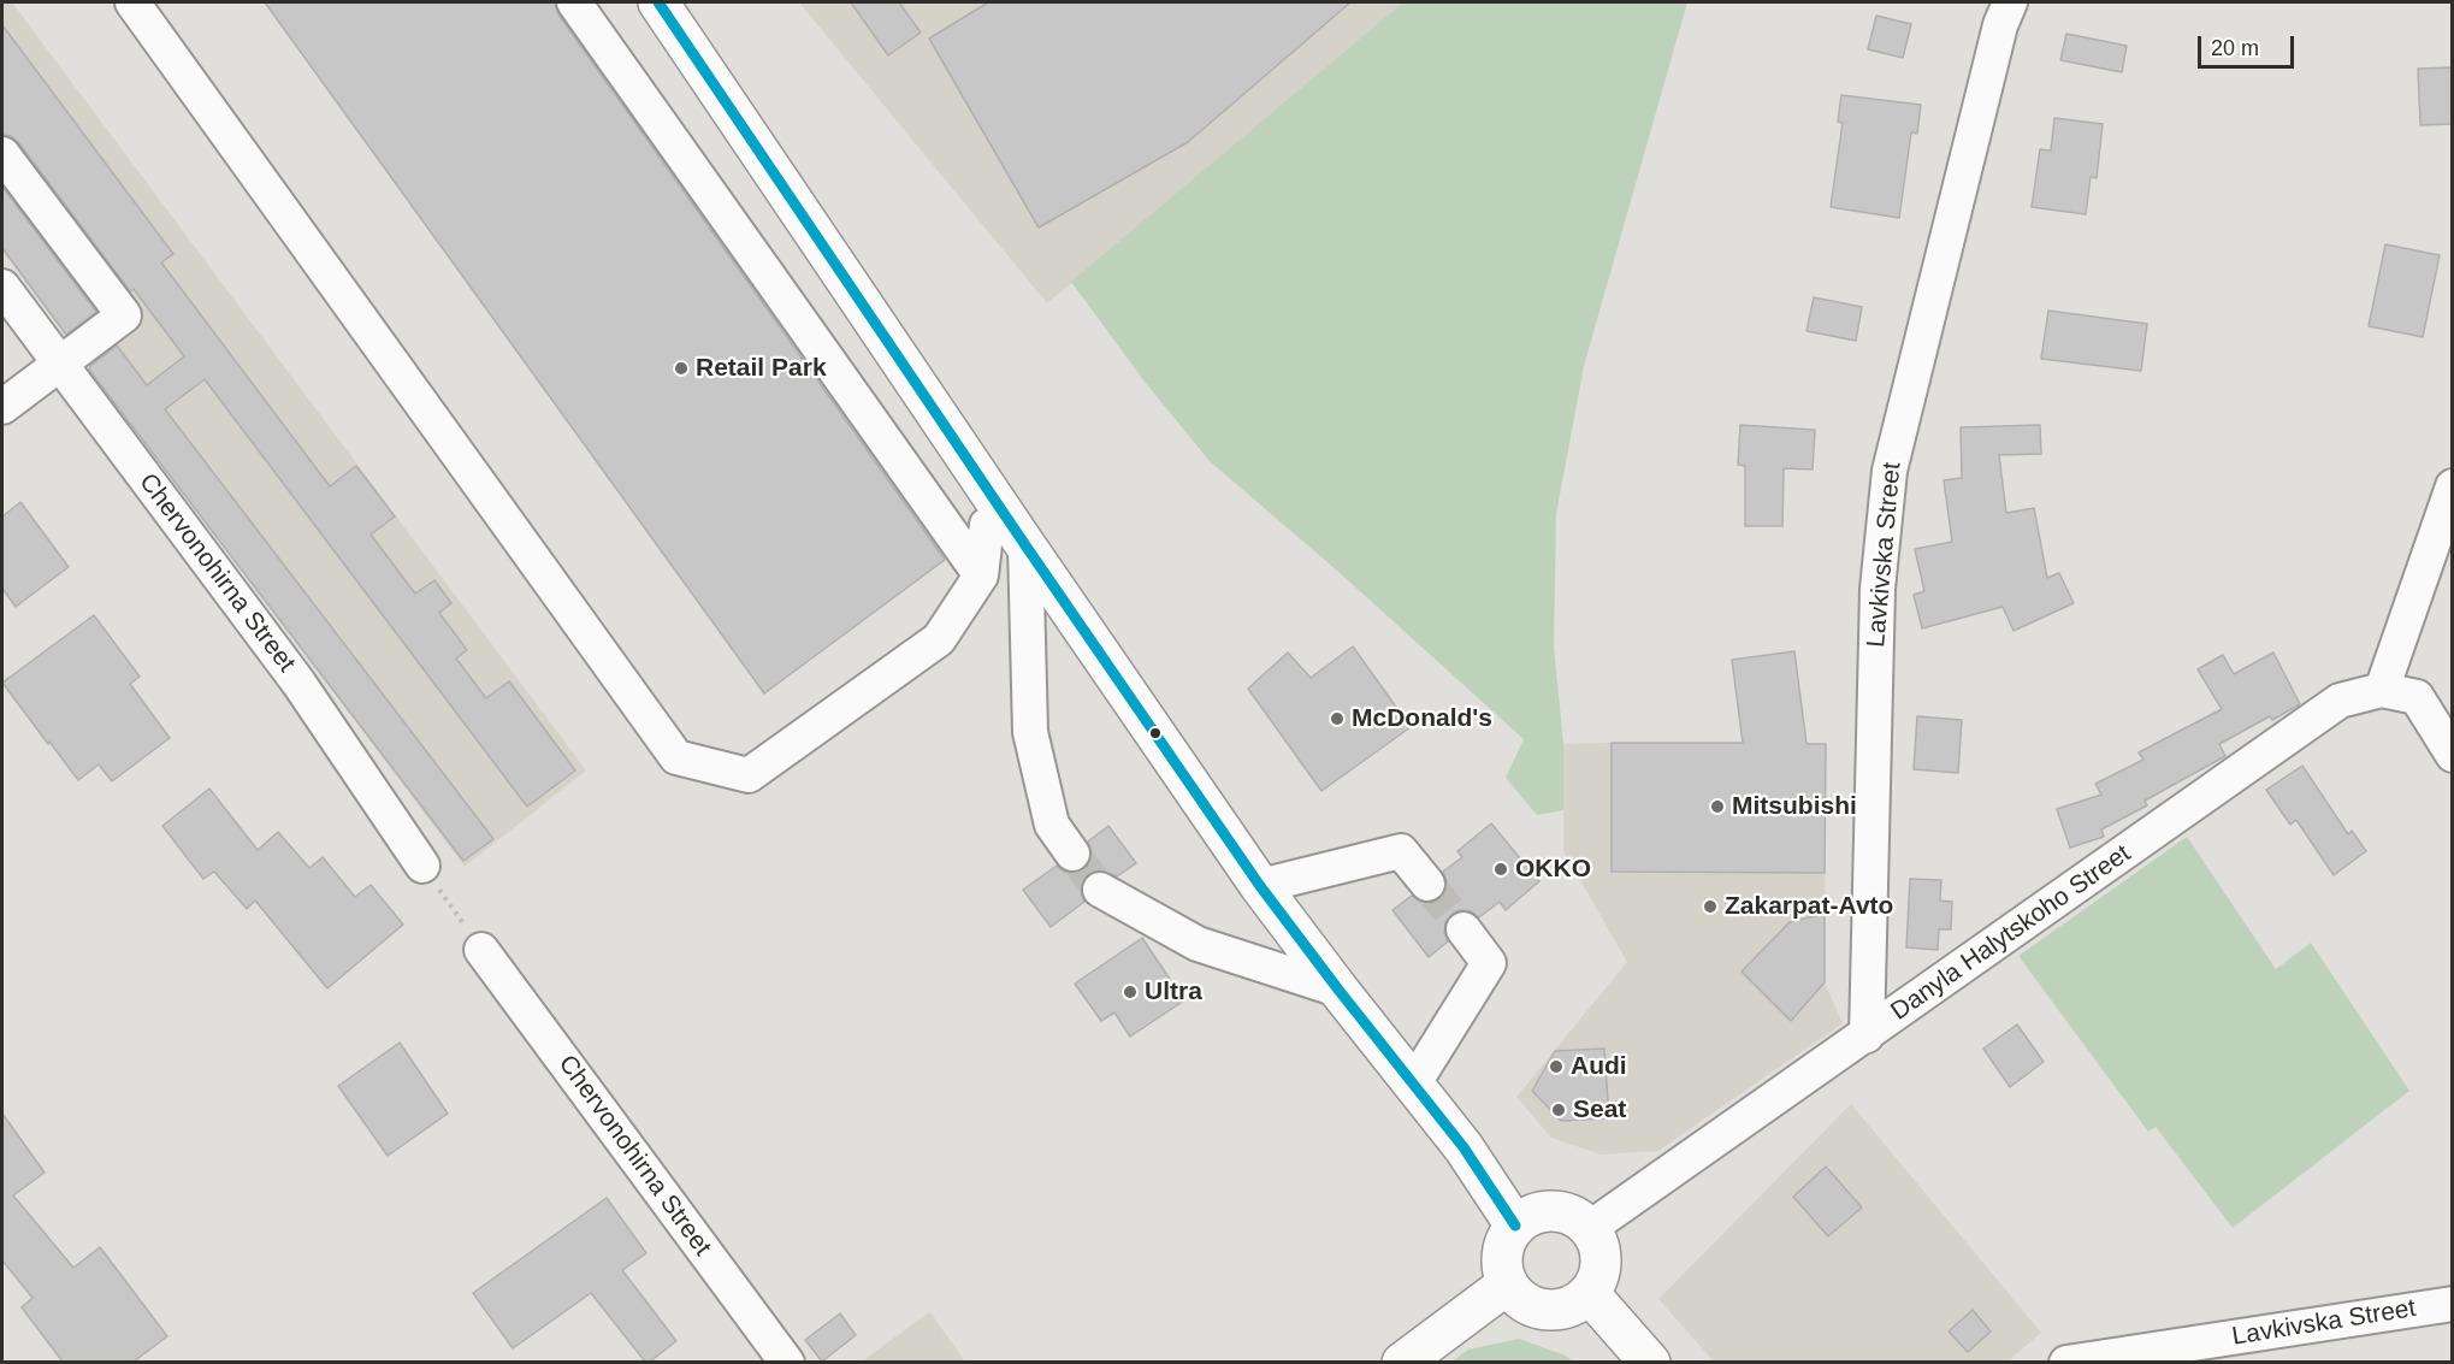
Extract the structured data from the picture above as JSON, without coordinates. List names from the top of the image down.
{
  "streets": {
    "street": ["Lavkivska Street", "Chervonohirna Street", "Danyla Halytskoho Street"]
  },
  "crossings": [
    ["Lavkivska Street", "Danyla Halytskoho Street"]
  ],
  "places": [
    "Retail Park",
    "McDonald's",
    "Mitsubishi",
    "OKKO",
    "Zakarpat-Avto",
    "Ultra",
    "Audi",
    "Seat"
  ],
  "scale_bar": "20 m"
}
